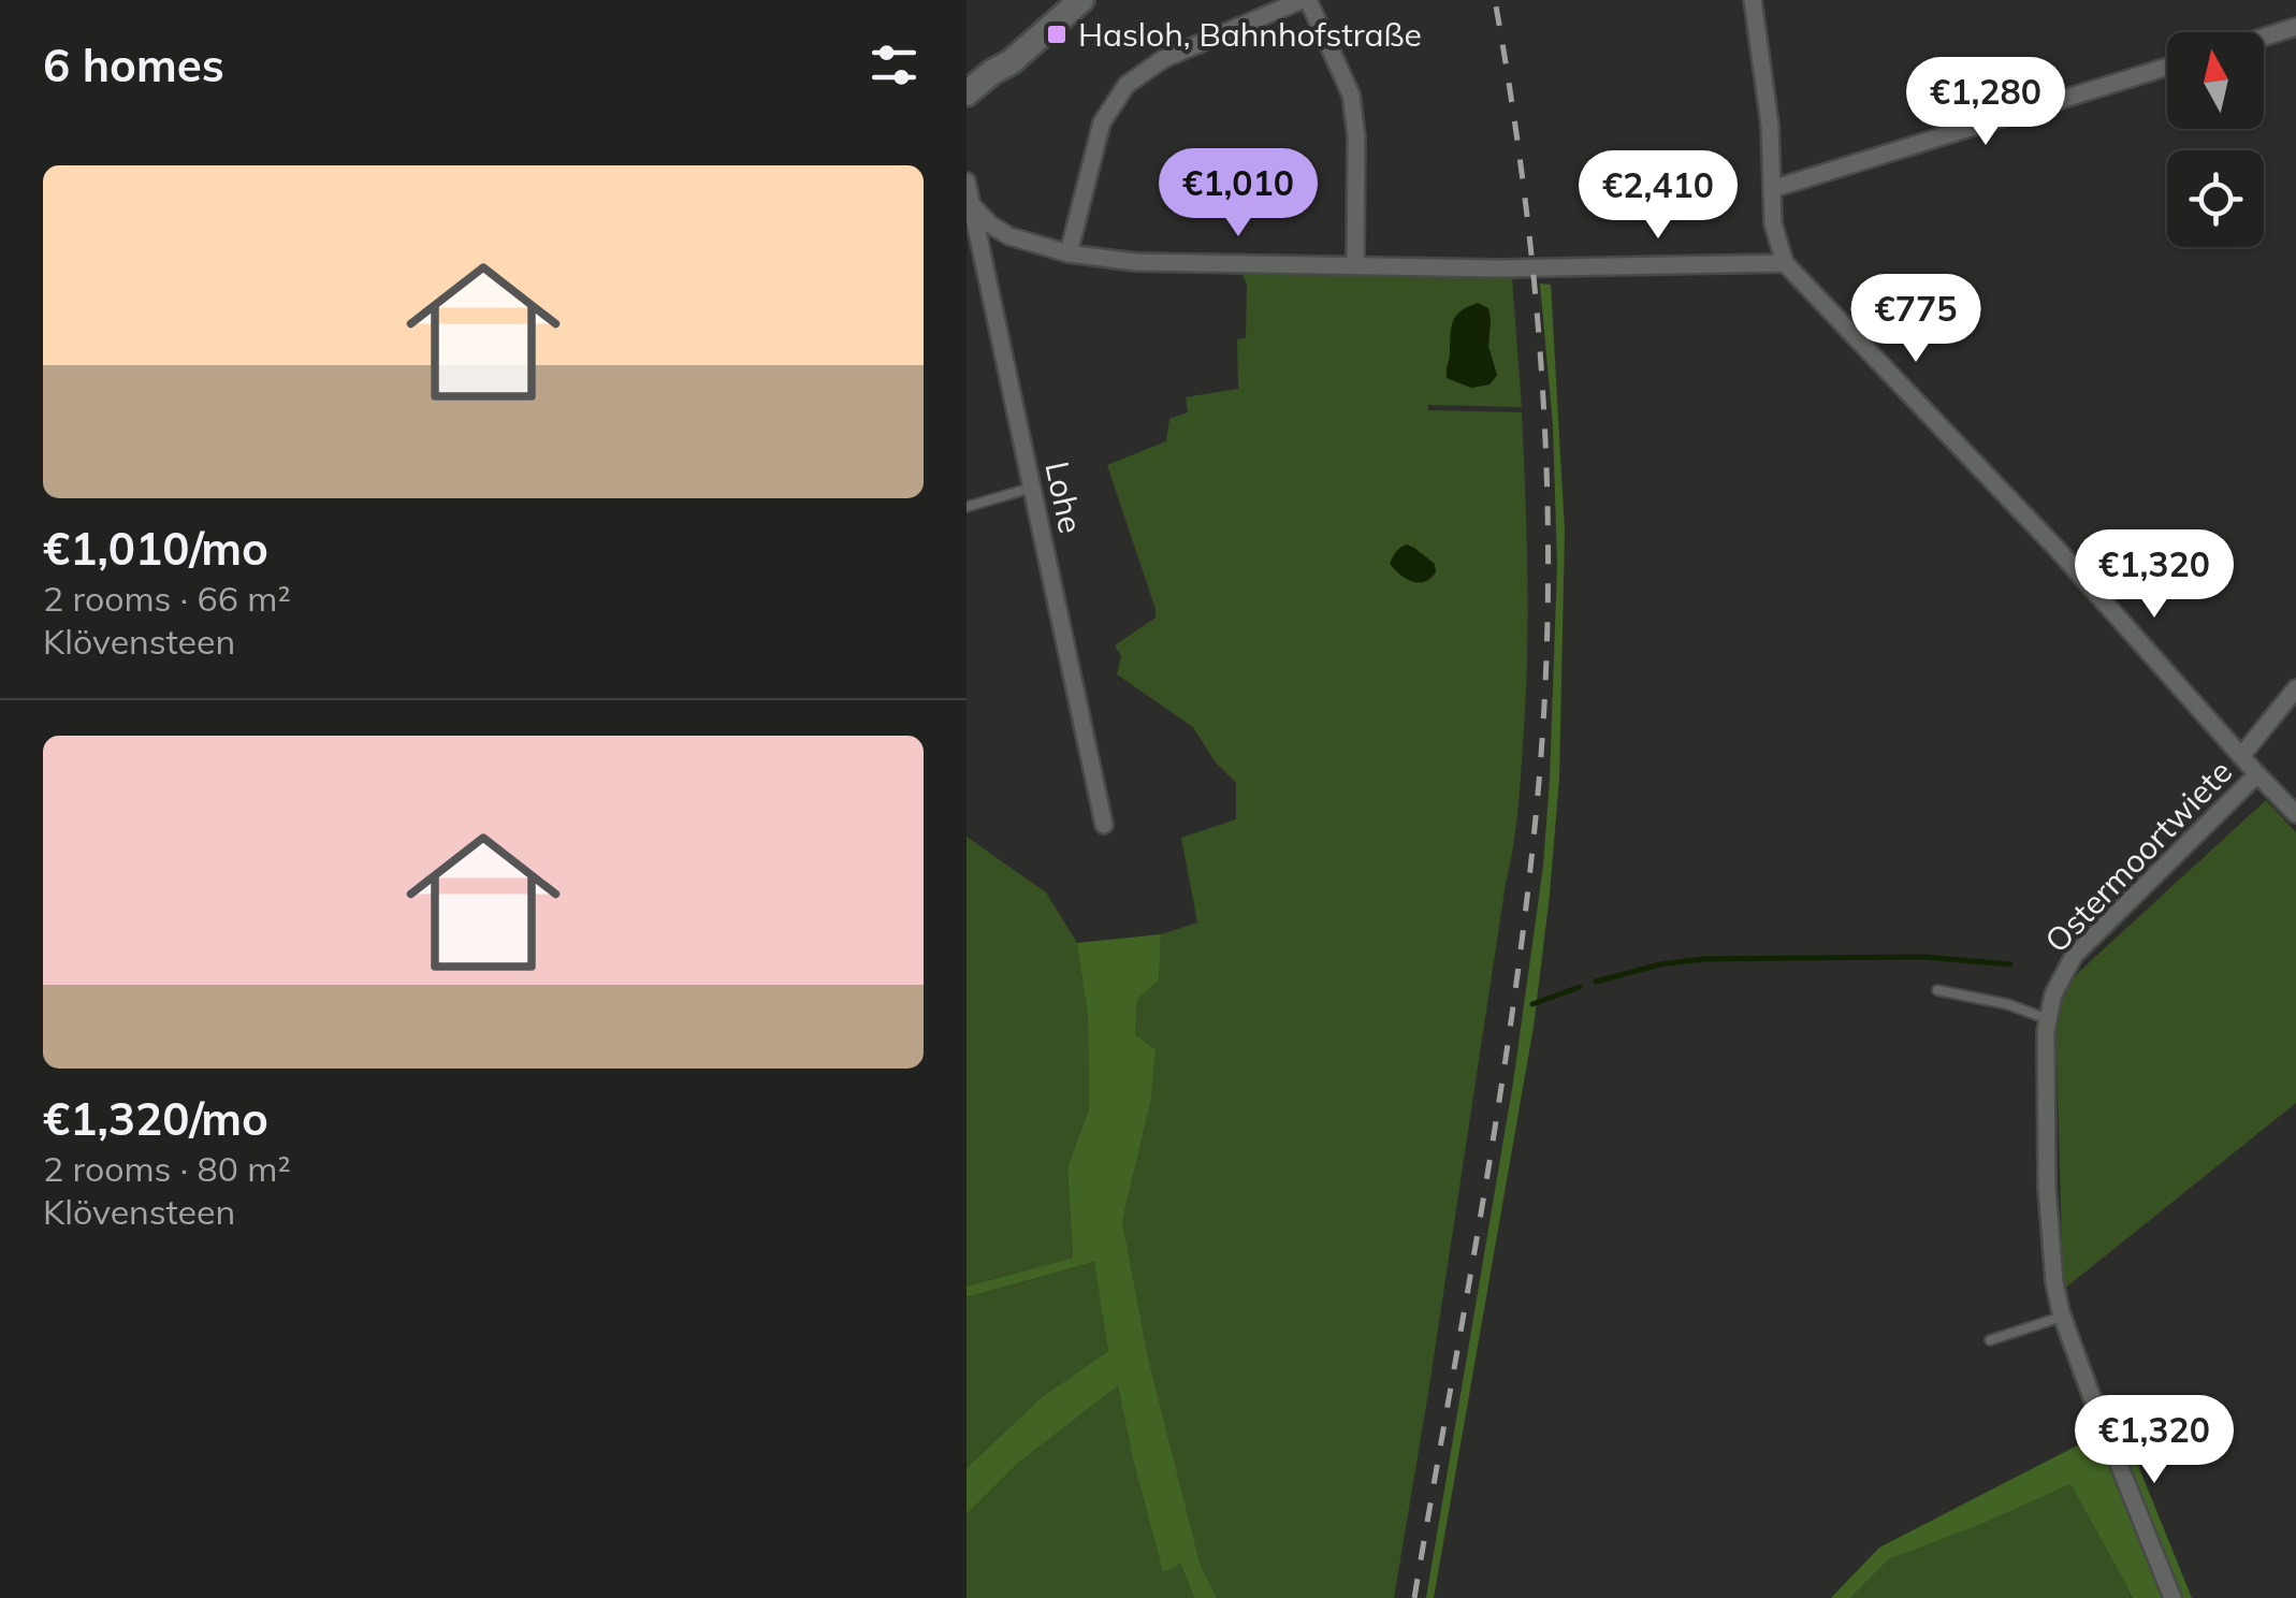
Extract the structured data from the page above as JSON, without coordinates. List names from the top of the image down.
{
  "streets": {
    "street": ["Lohe", "Ostermoortwiete"]
  },
  "places": {
    "transit": ["Hasloh, Bahnhofstraße"]
  },
  "north": "top",
  "page": {
    "heading": "6 homes",
    "price": [
      "€1,280",
      "€1,010",
      "€2,410",
      "€775",
      "€1,320",
      "€1,320"
    ],
    "list": [
      {
        "name": "€1,010/mo",
        "note": "2 rooms · 66 m² · Klövensteen"
      },
      {
        "name": "€1,320/mo",
        "note": "2 rooms · 80 m² · Klövensteen"
      }
    ]
  }
}
